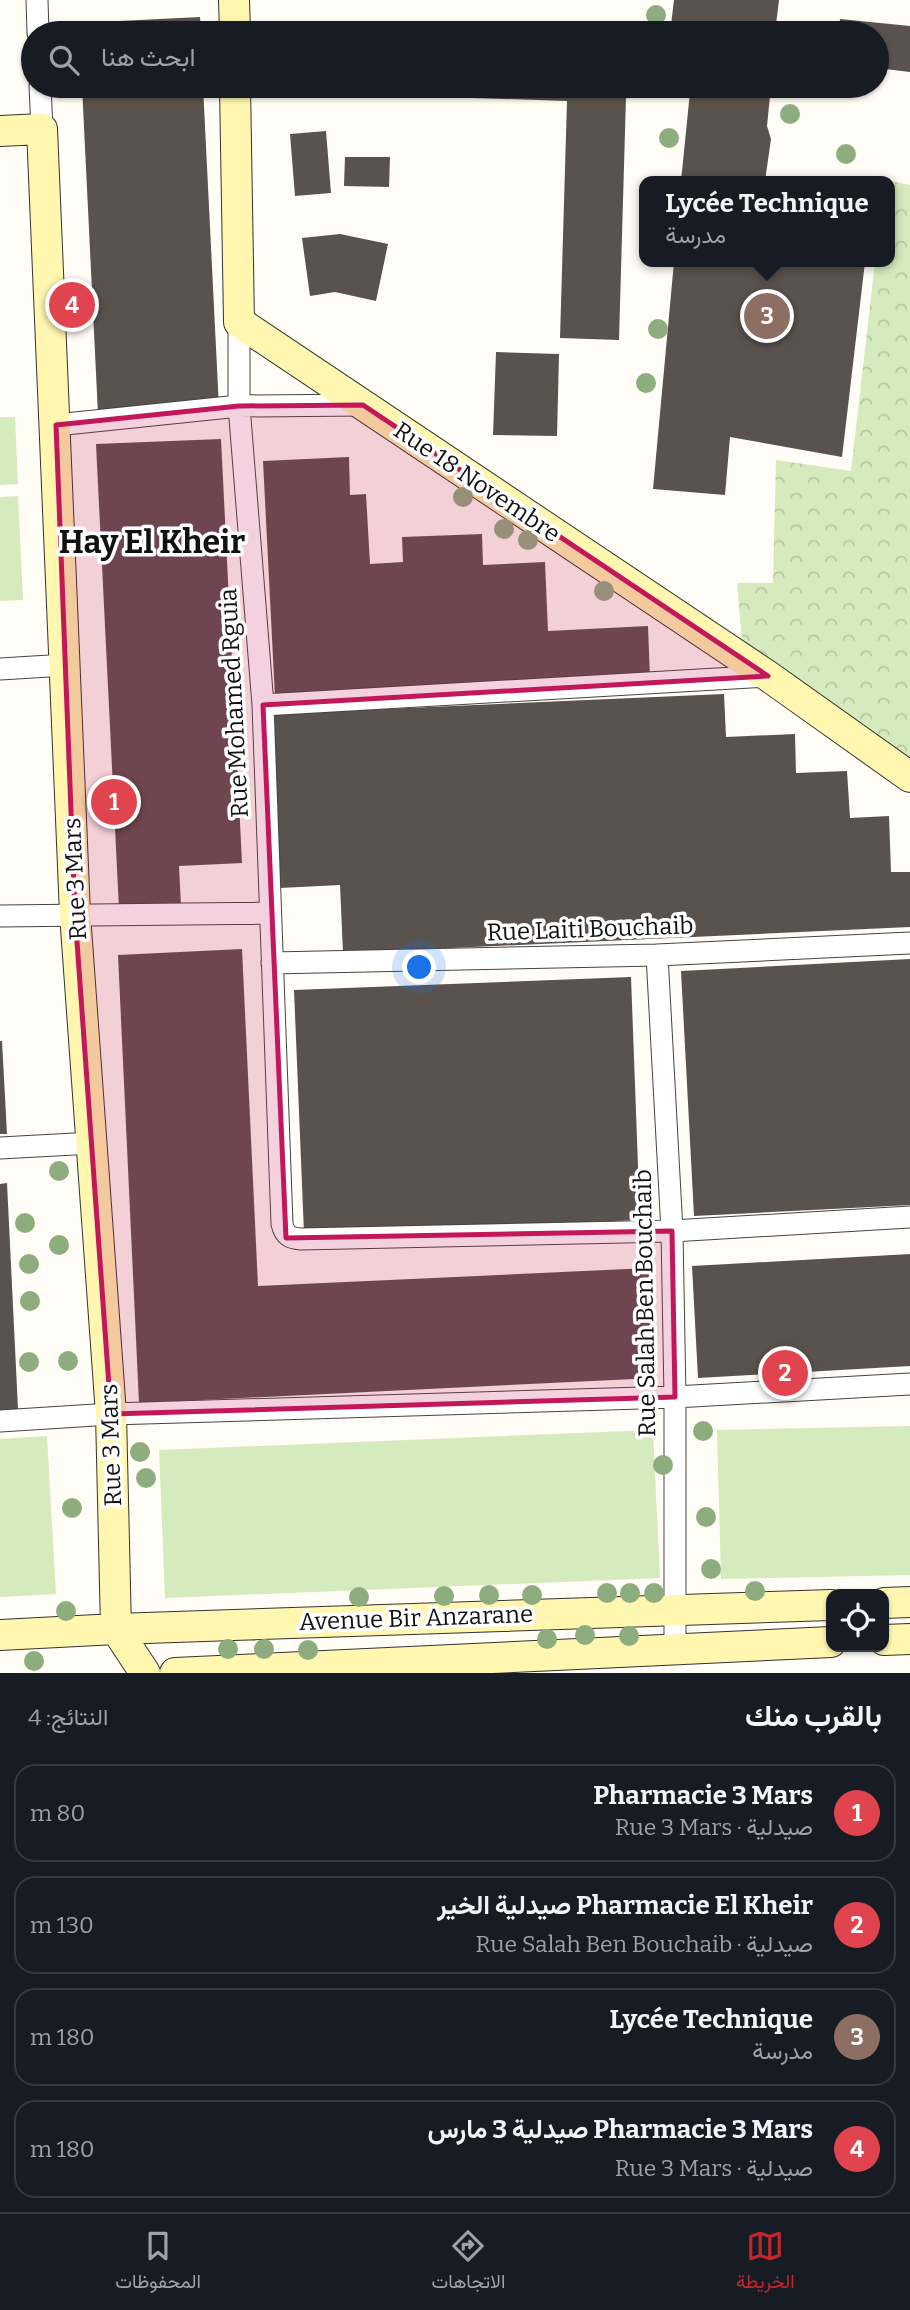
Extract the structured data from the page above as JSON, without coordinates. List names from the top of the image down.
{
  "streets": {
    "street": [
      "Rue 18 Novembre",
      "Rue Mohamed Rguia",
      "Rue 3 Mars",
      "Rue Laiti Bouchaib",
      "Rue Salah Ben Bouchaib",
      "Avenue Bir Anzarane"
    ]
  },
  "crossings": [
    ["Rue 18 Novembre", "Rue Mohamed Rguia"],
    ["Rue Mohamed Rguia", "Rue Laiti Bouchaib"],
    ["Rue Mohamed Rguia", "Rue Salah Ben Bouchaib"],
    ["Rue 3 Mars", "Avenue Bir Anzarane"],
    ["Rue Laiti Bouchaib", "Rue Salah Ben Bouchaib"],
    ["Rue Salah Ben Bouchaib", "Avenue Bir Anzarane"]
  ],
  "districts": ["Hay El Kheir"],
  "page": {
    "search": "ابحث هنا",
    "popup": ["Lycée Technique", "مدرسة"],
    "pins": [
      "4",
      "3",
      "1",
      "2"
    ],
    "heading": ["بالقرب منك", "النتائج: 4"],
    "list": [
      {
        "mark": "1",
        "name": "Pharmacie 3 Mars",
        "note": "صيدلية · Rue 3 Mars",
        "value": "80 m"
      },
      {
        "mark": "2",
        "name": "Pharmacie El Kheir صيدلية الخير",
        "note": "صيدلية · Rue Salah Ben Bouchaib",
        "value": "130 m"
      },
      {
        "mark": "3",
        "name": "Lycée Technique",
        "note": "مدرسة",
        "value": "180 m"
      },
      {
        "mark": "4",
        "name": "Pharmacie 3 Mars صيدلية 3 مارس",
        "note": "صيدلية · Rue 3 Mars",
        "value": "180 m"
      }
    ],
    "nav": ["الخريطة", "الاتجاهات", "المحفوظات"]
  }
}
